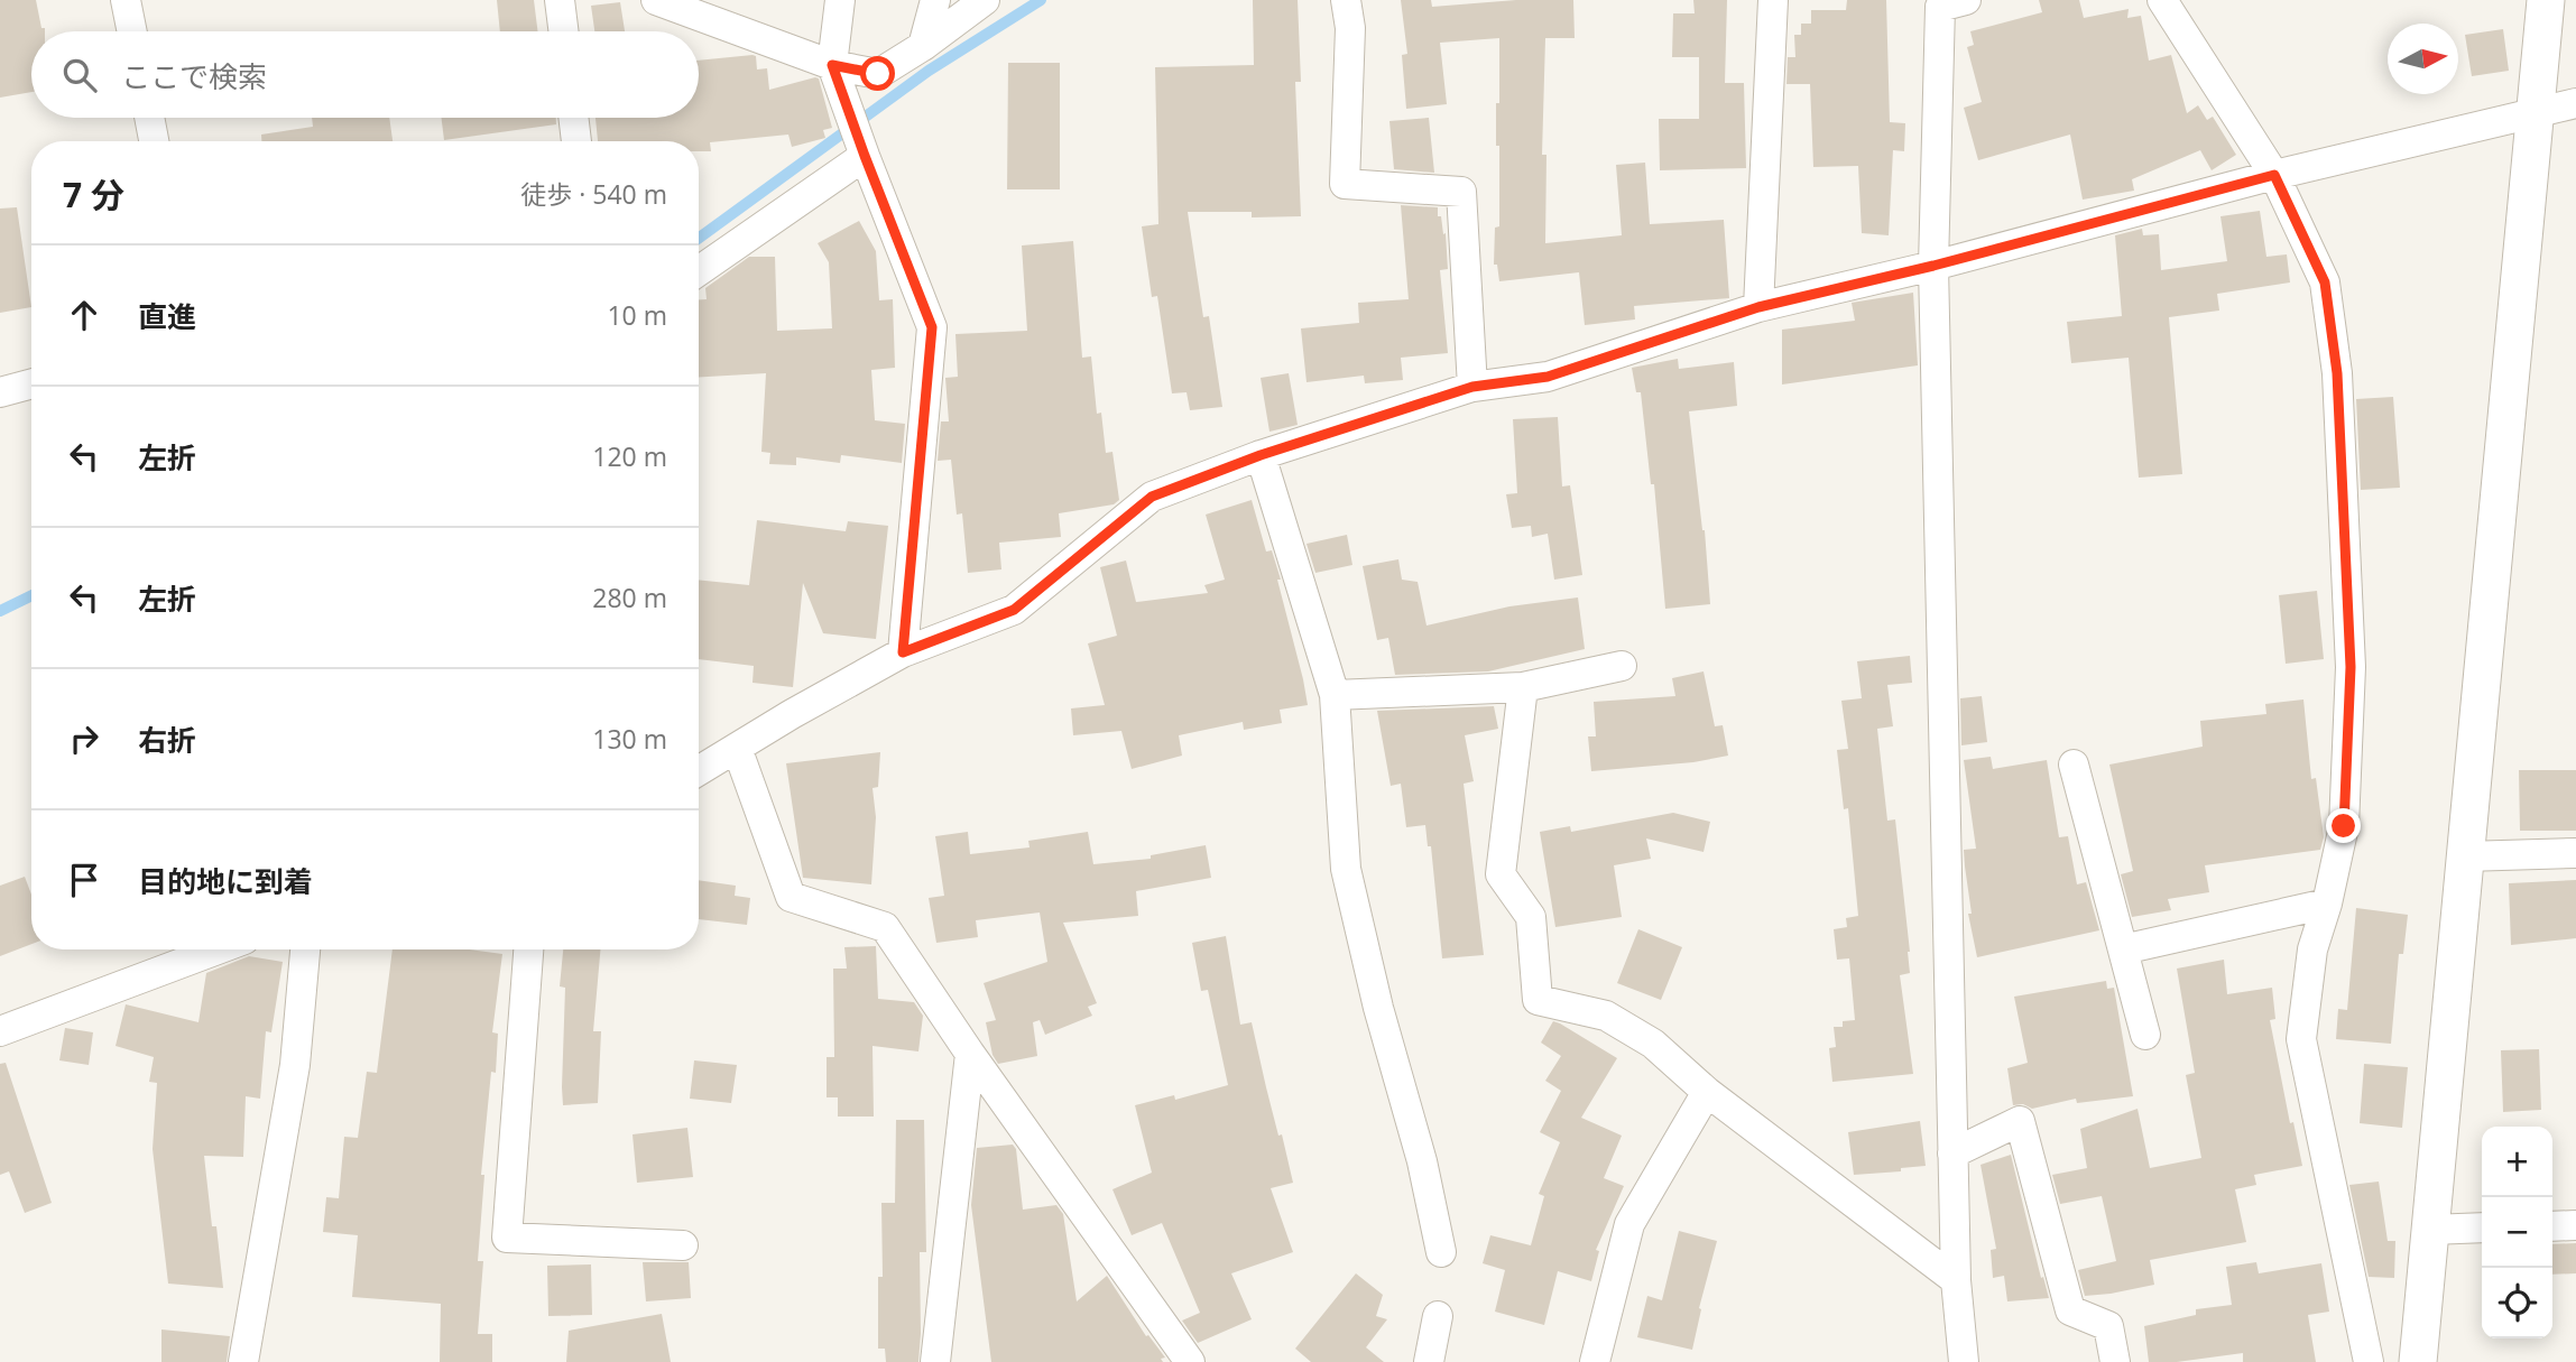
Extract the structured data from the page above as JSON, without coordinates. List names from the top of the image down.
{
  "north": "right",
  "page": {
    "search": "ここで検索",
    "heading": ["7 分", "徒歩 · 540 m"],
    "list": [
      ["直進", "10 m"],
      ["左折", "120 m"],
      ["左折", "280 m"],
      ["右折", "130 m"],
      "目的地に到着"
    ],
    "map_buttons": ["+", "−"]
  }
}
